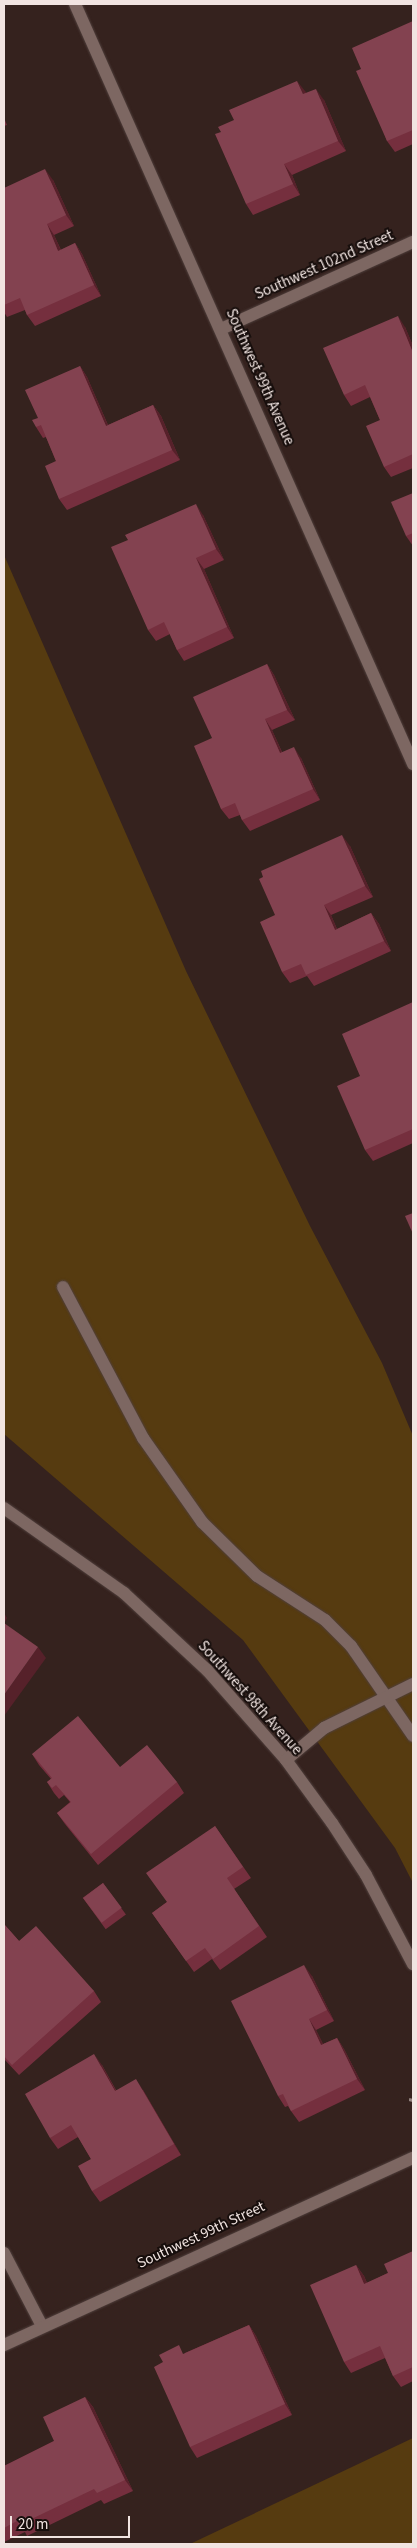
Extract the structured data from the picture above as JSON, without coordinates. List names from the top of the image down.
{
  "streets": {
    "street": [
      "Southwest 102nd Street",
      "Southwest 99th Avenue",
      "Southwest 98th Avenue",
      "Southwest 99th Street"
    ]
  },
  "crossings": [
    ["Southwest 102nd Street", "Southwest 99th Avenue"]
  ],
  "scale_bar": "20 m"
}
